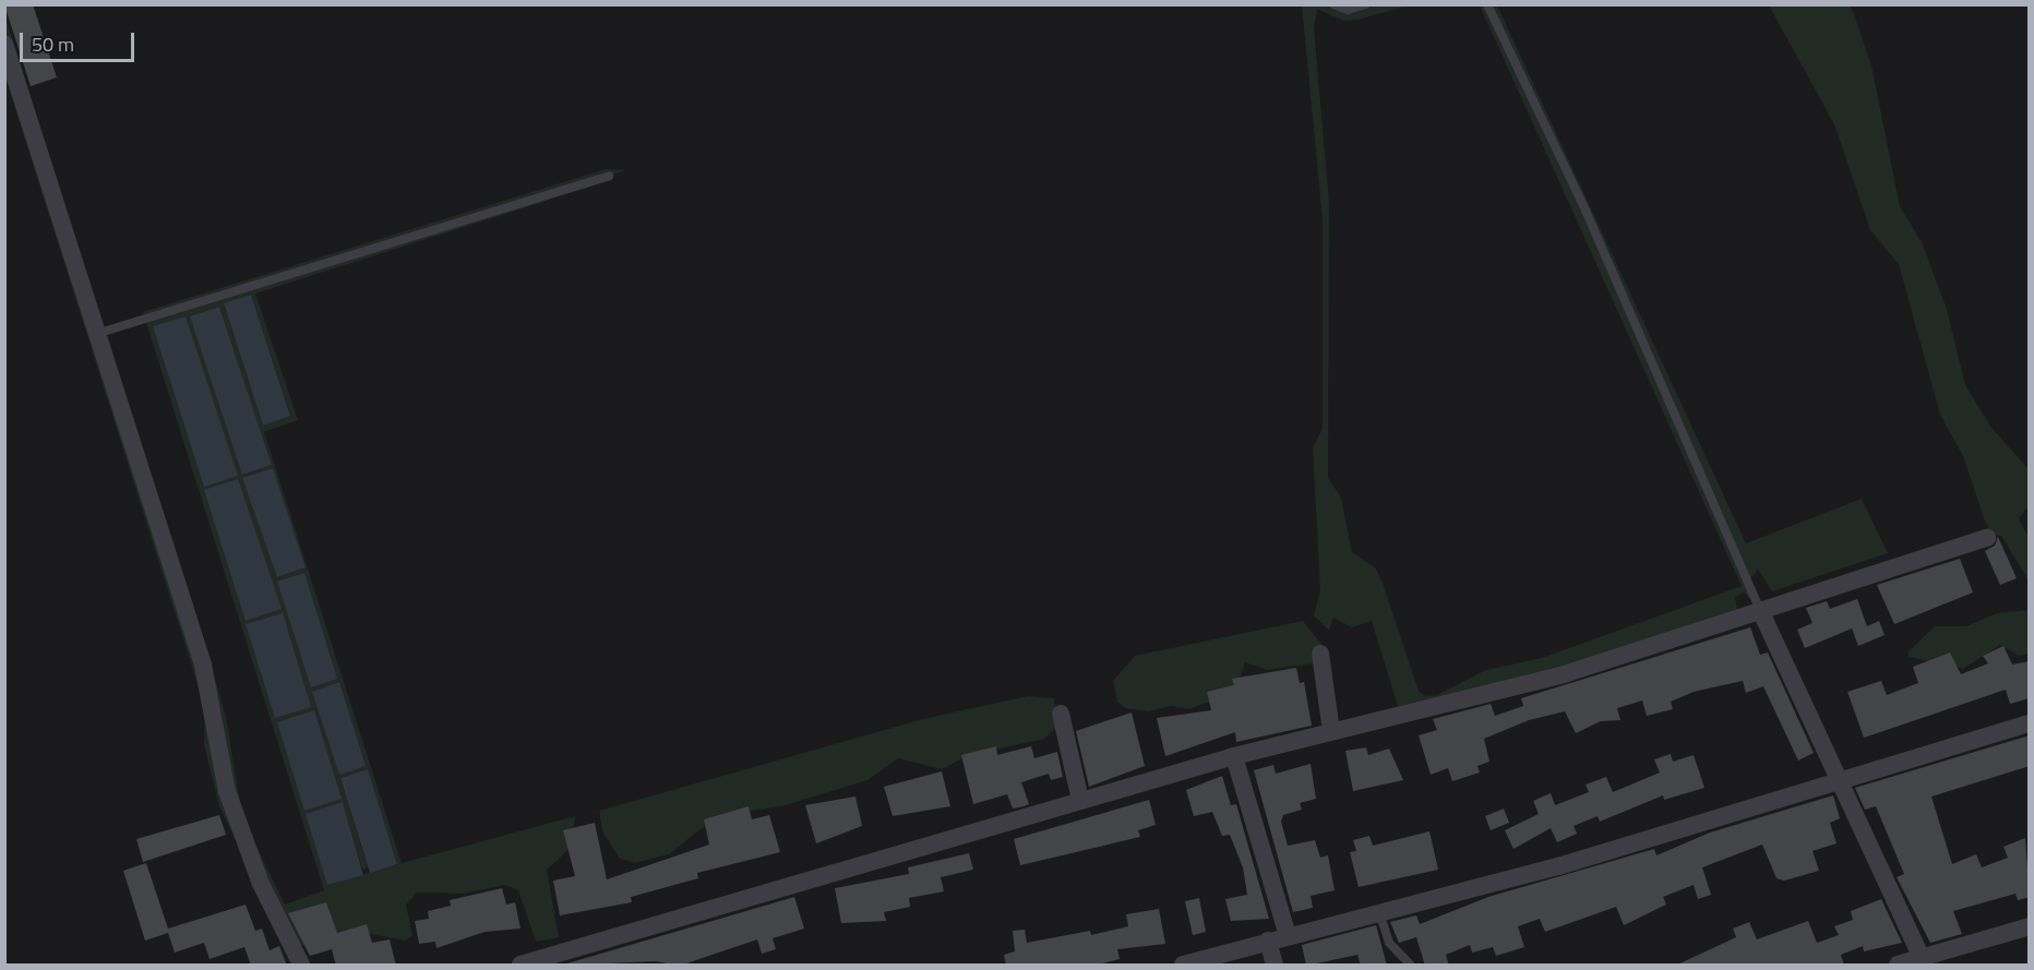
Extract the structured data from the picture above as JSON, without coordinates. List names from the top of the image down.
{
  "scale_bar": "50 m"
}
